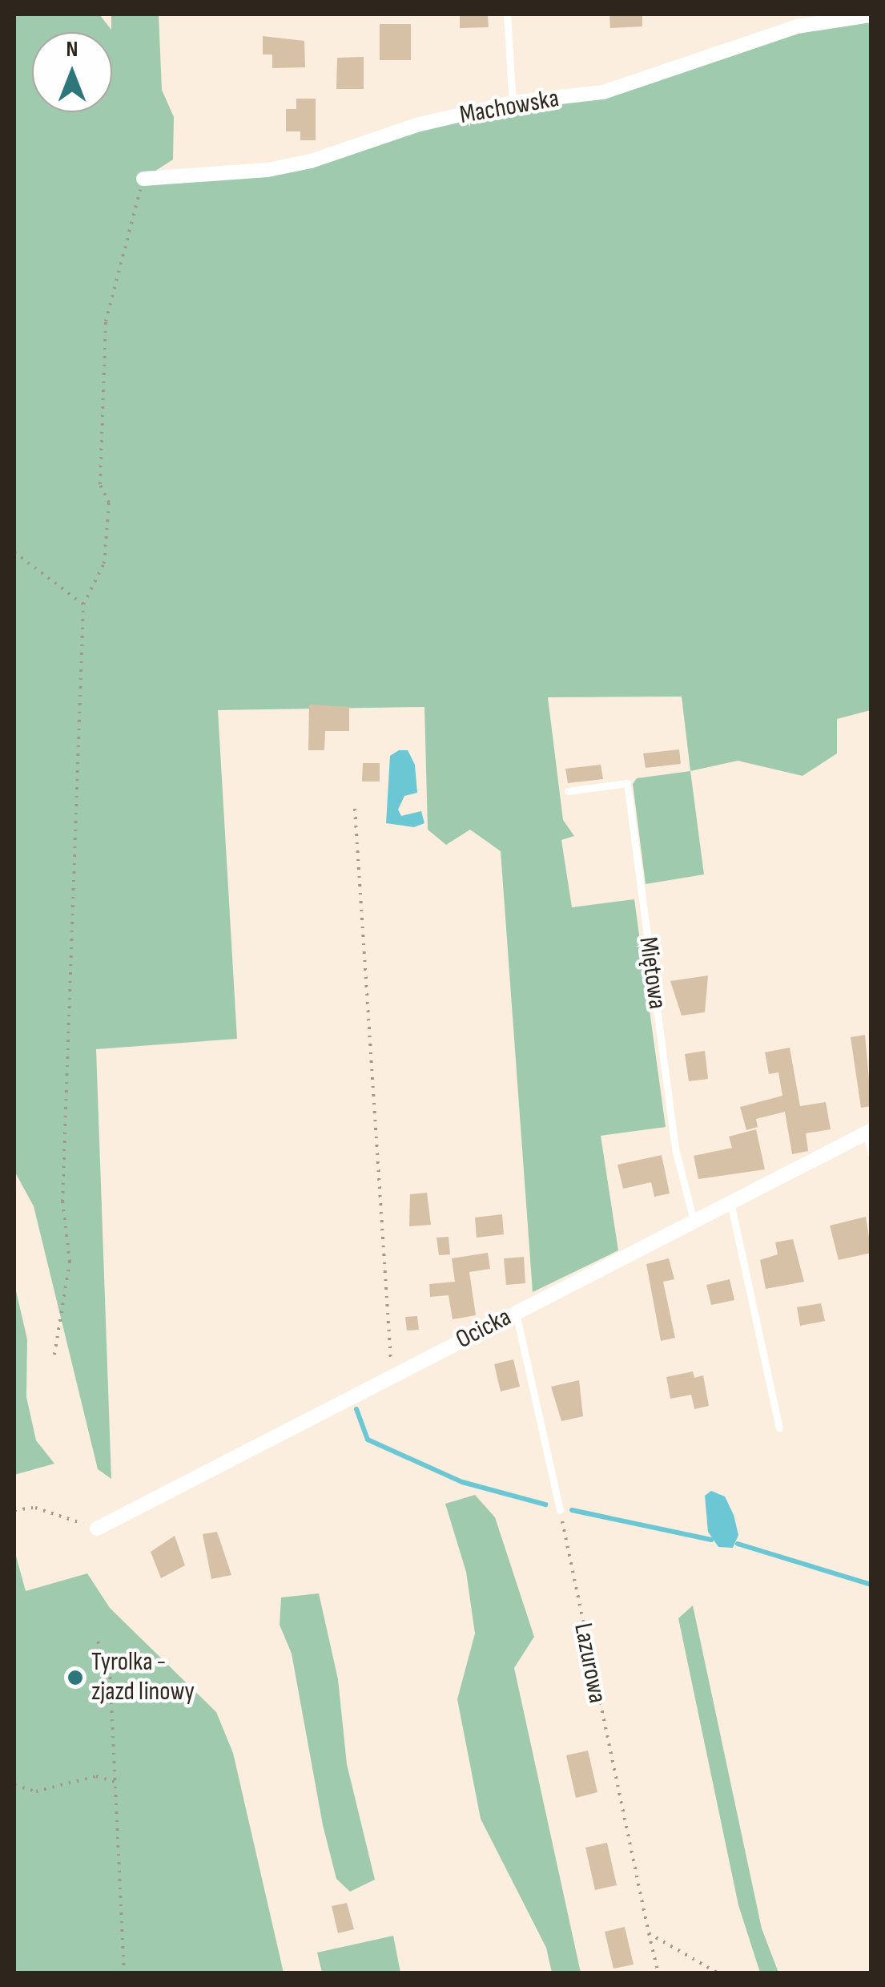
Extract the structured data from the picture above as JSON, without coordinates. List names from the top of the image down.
{
  "streets": {
    "street": ["Machowska", "Ocicka"],
    "lane": ["Miętowa"],
    "path": ["Lazurowa"]
  },
  "crossings": [
    ["Miętowa", "Ocicka"]
  ],
  "places": ["Tyrolka - zjazd linowy"],
  "north": "top"
}
